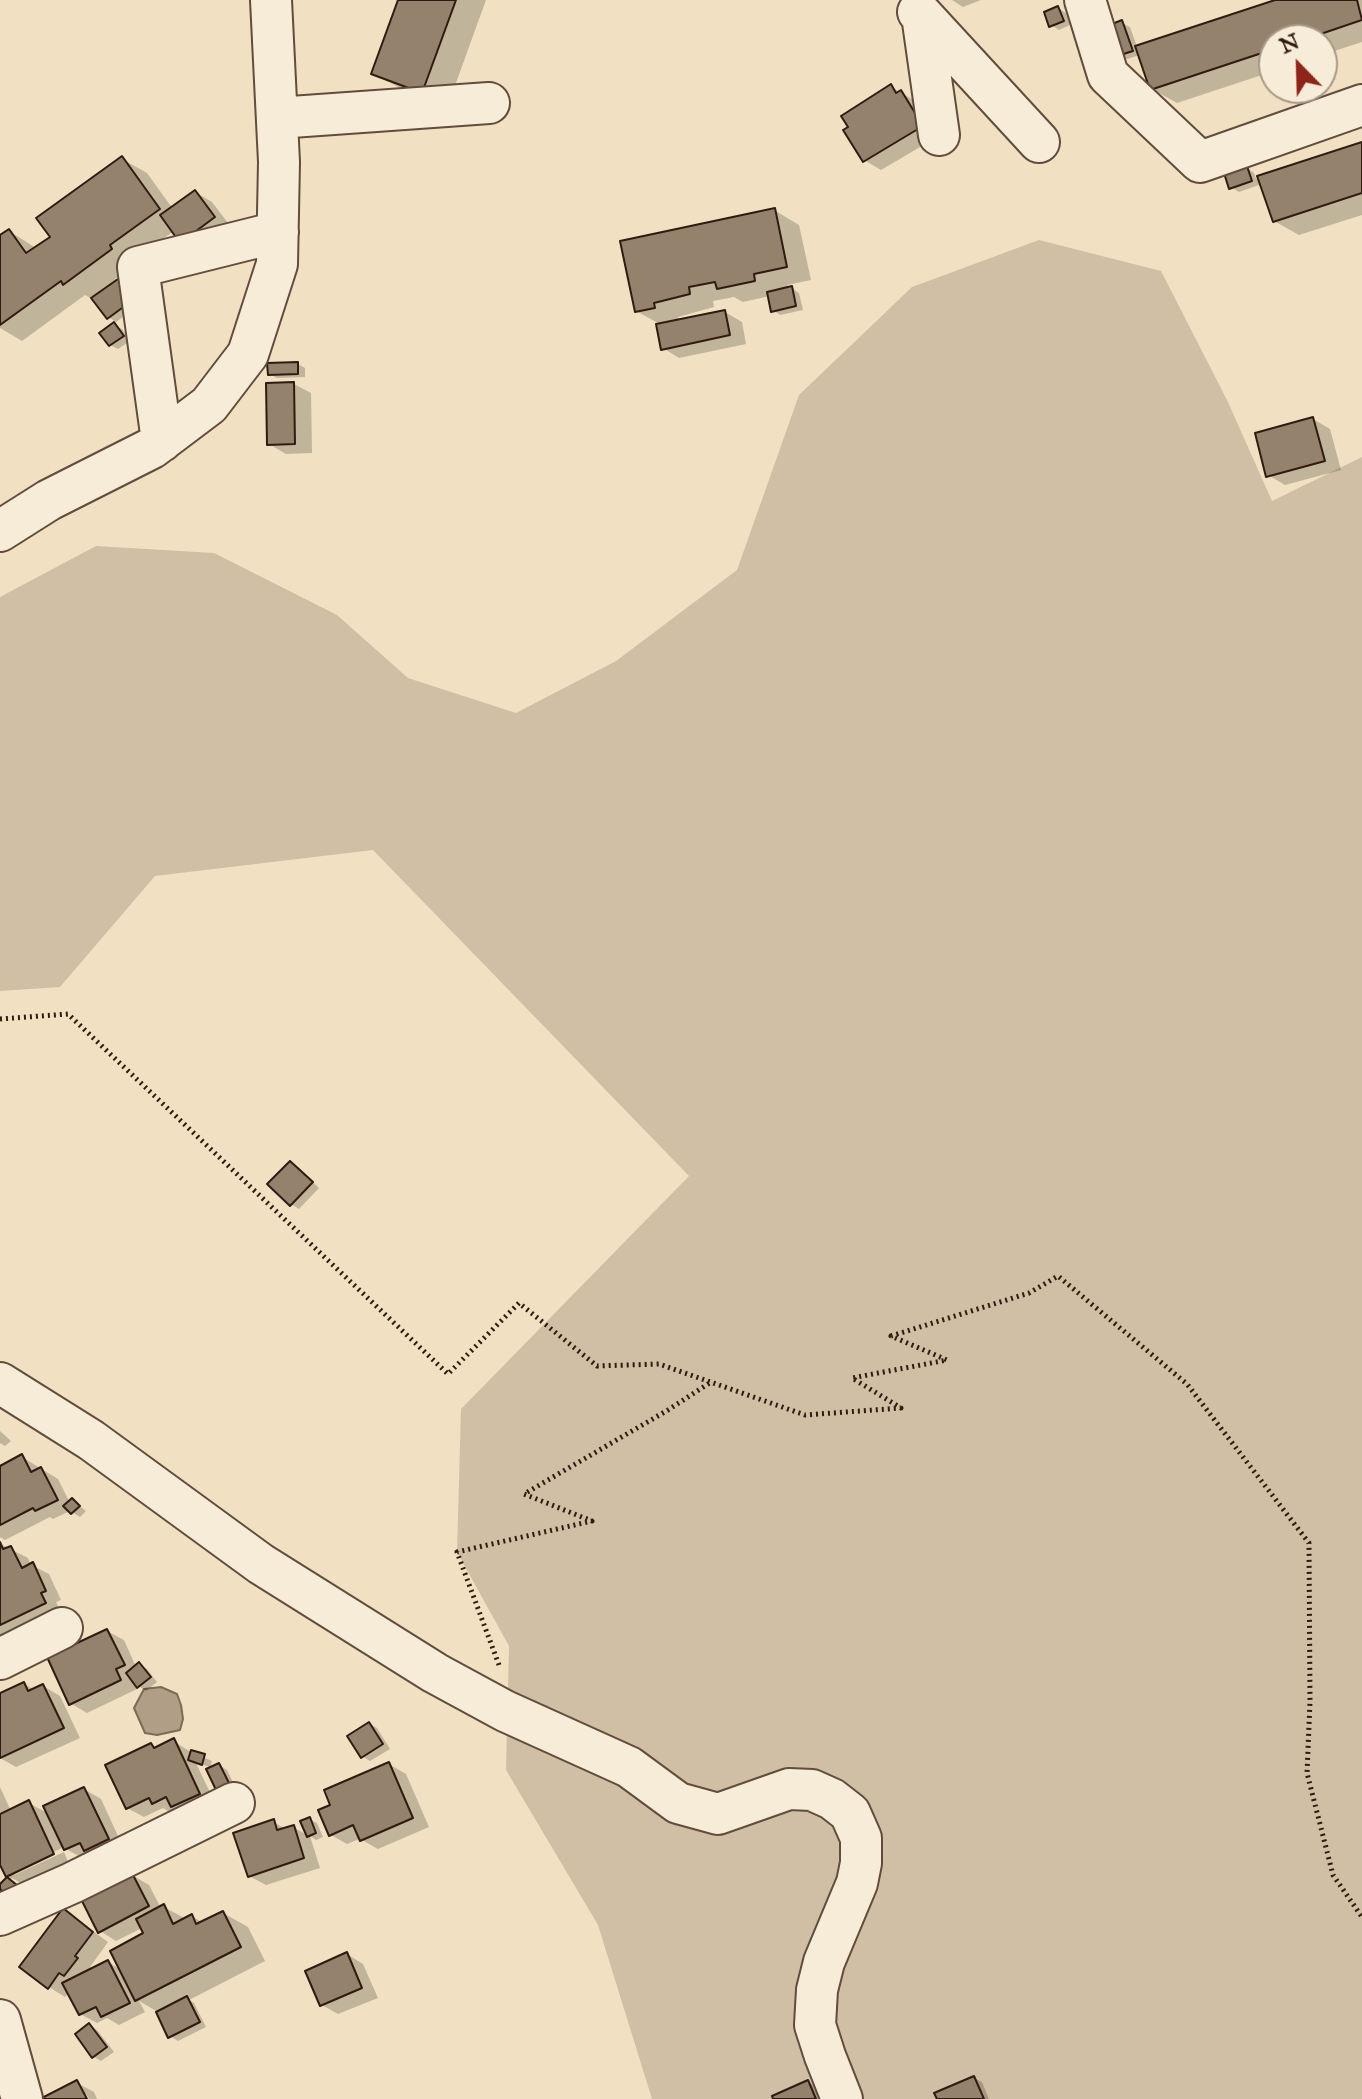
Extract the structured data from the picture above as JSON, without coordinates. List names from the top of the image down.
{
  "north": "top left"
}
